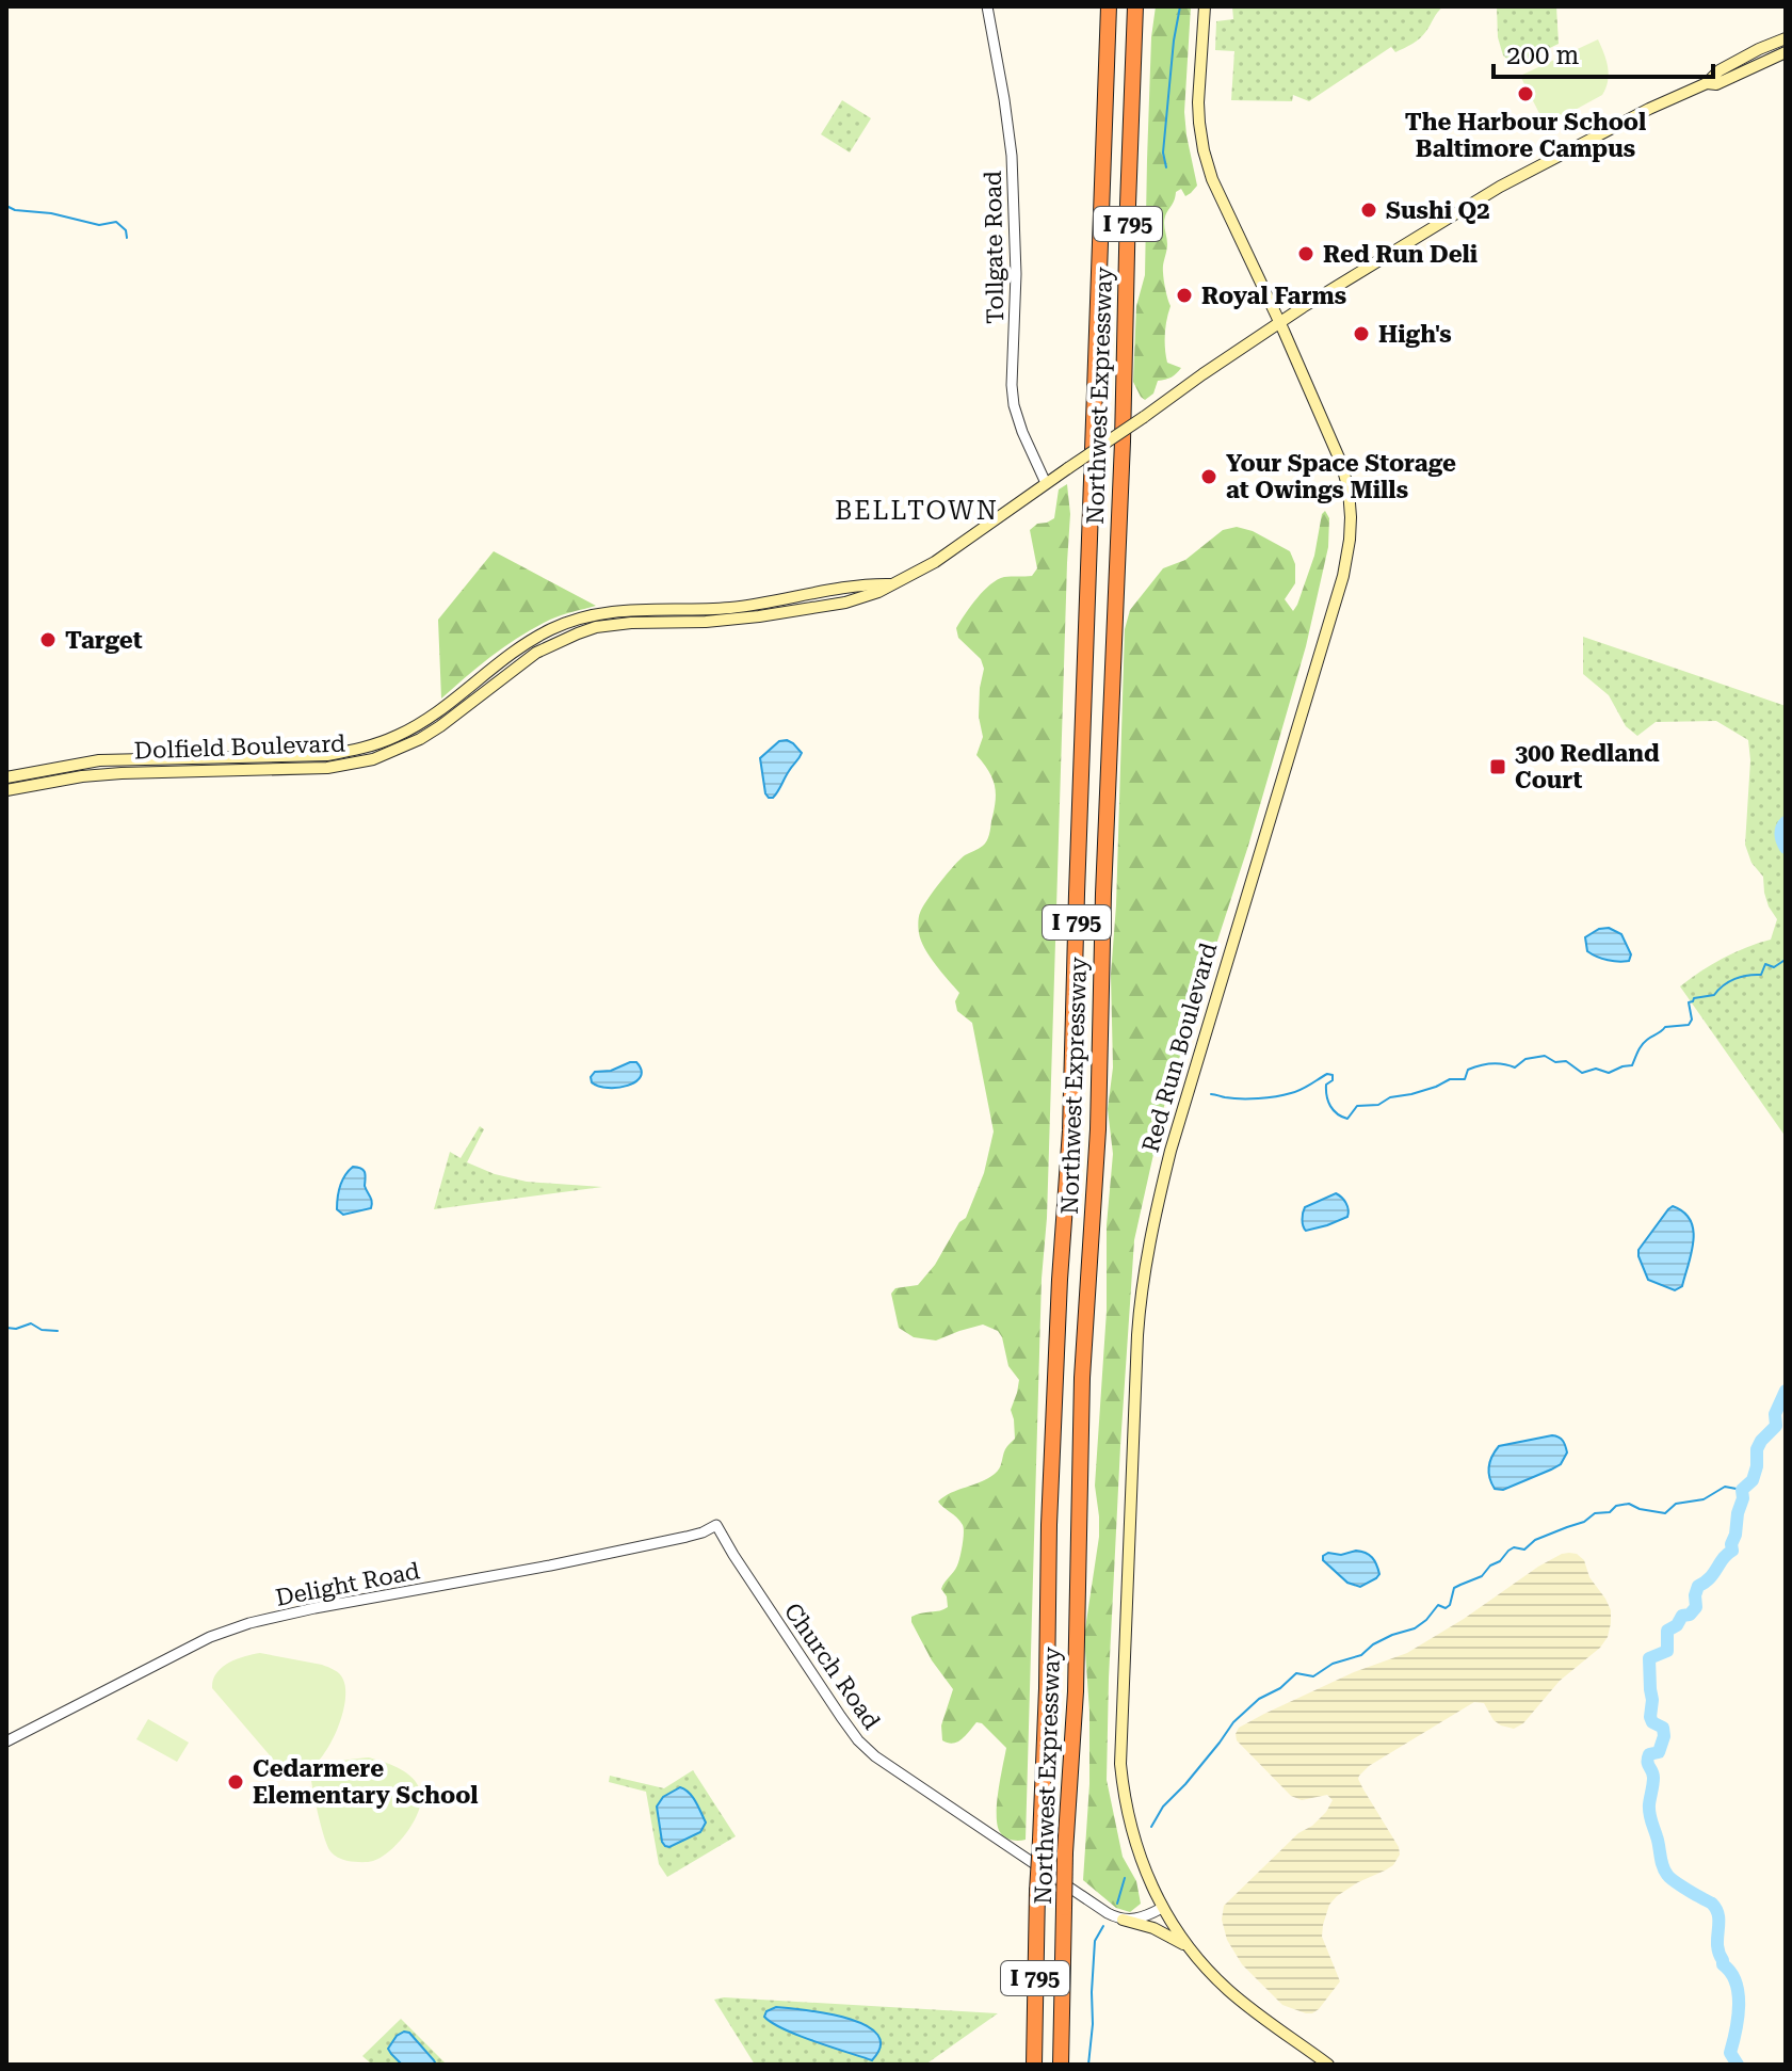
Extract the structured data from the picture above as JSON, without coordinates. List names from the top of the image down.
{
  "streets": {
    "highway": ["I 795", "Northwest Expressway"],
    "main road": ["Dolfield Boulevard", "Red Run Boulevard"],
    "street": ["Tollgate Road", "Delight Road", "Church Road"]
  },
  "crossings": [
    ["Tollgate Road", "Dolfield Boulevard"],
    ["Dolfield Boulevard", "Red Run Boulevard"],
    ["Delight Road", "Church Road"]
  ],
  "districts": ["BELLTOWN"],
  "places": {
    "other": [
      "The Harbour School Baltimore Campus",
      "Sushi Q2",
      "Red Run Deli",
      "Royal Farms",
      "High's",
      "Your Space Storage at Owings Mills",
      "Target",
      "Cedarmere Elementary School"
    ],
    "transit": ["300 Redland Court"]
  },
  "scale_bar": "200 m"
}
